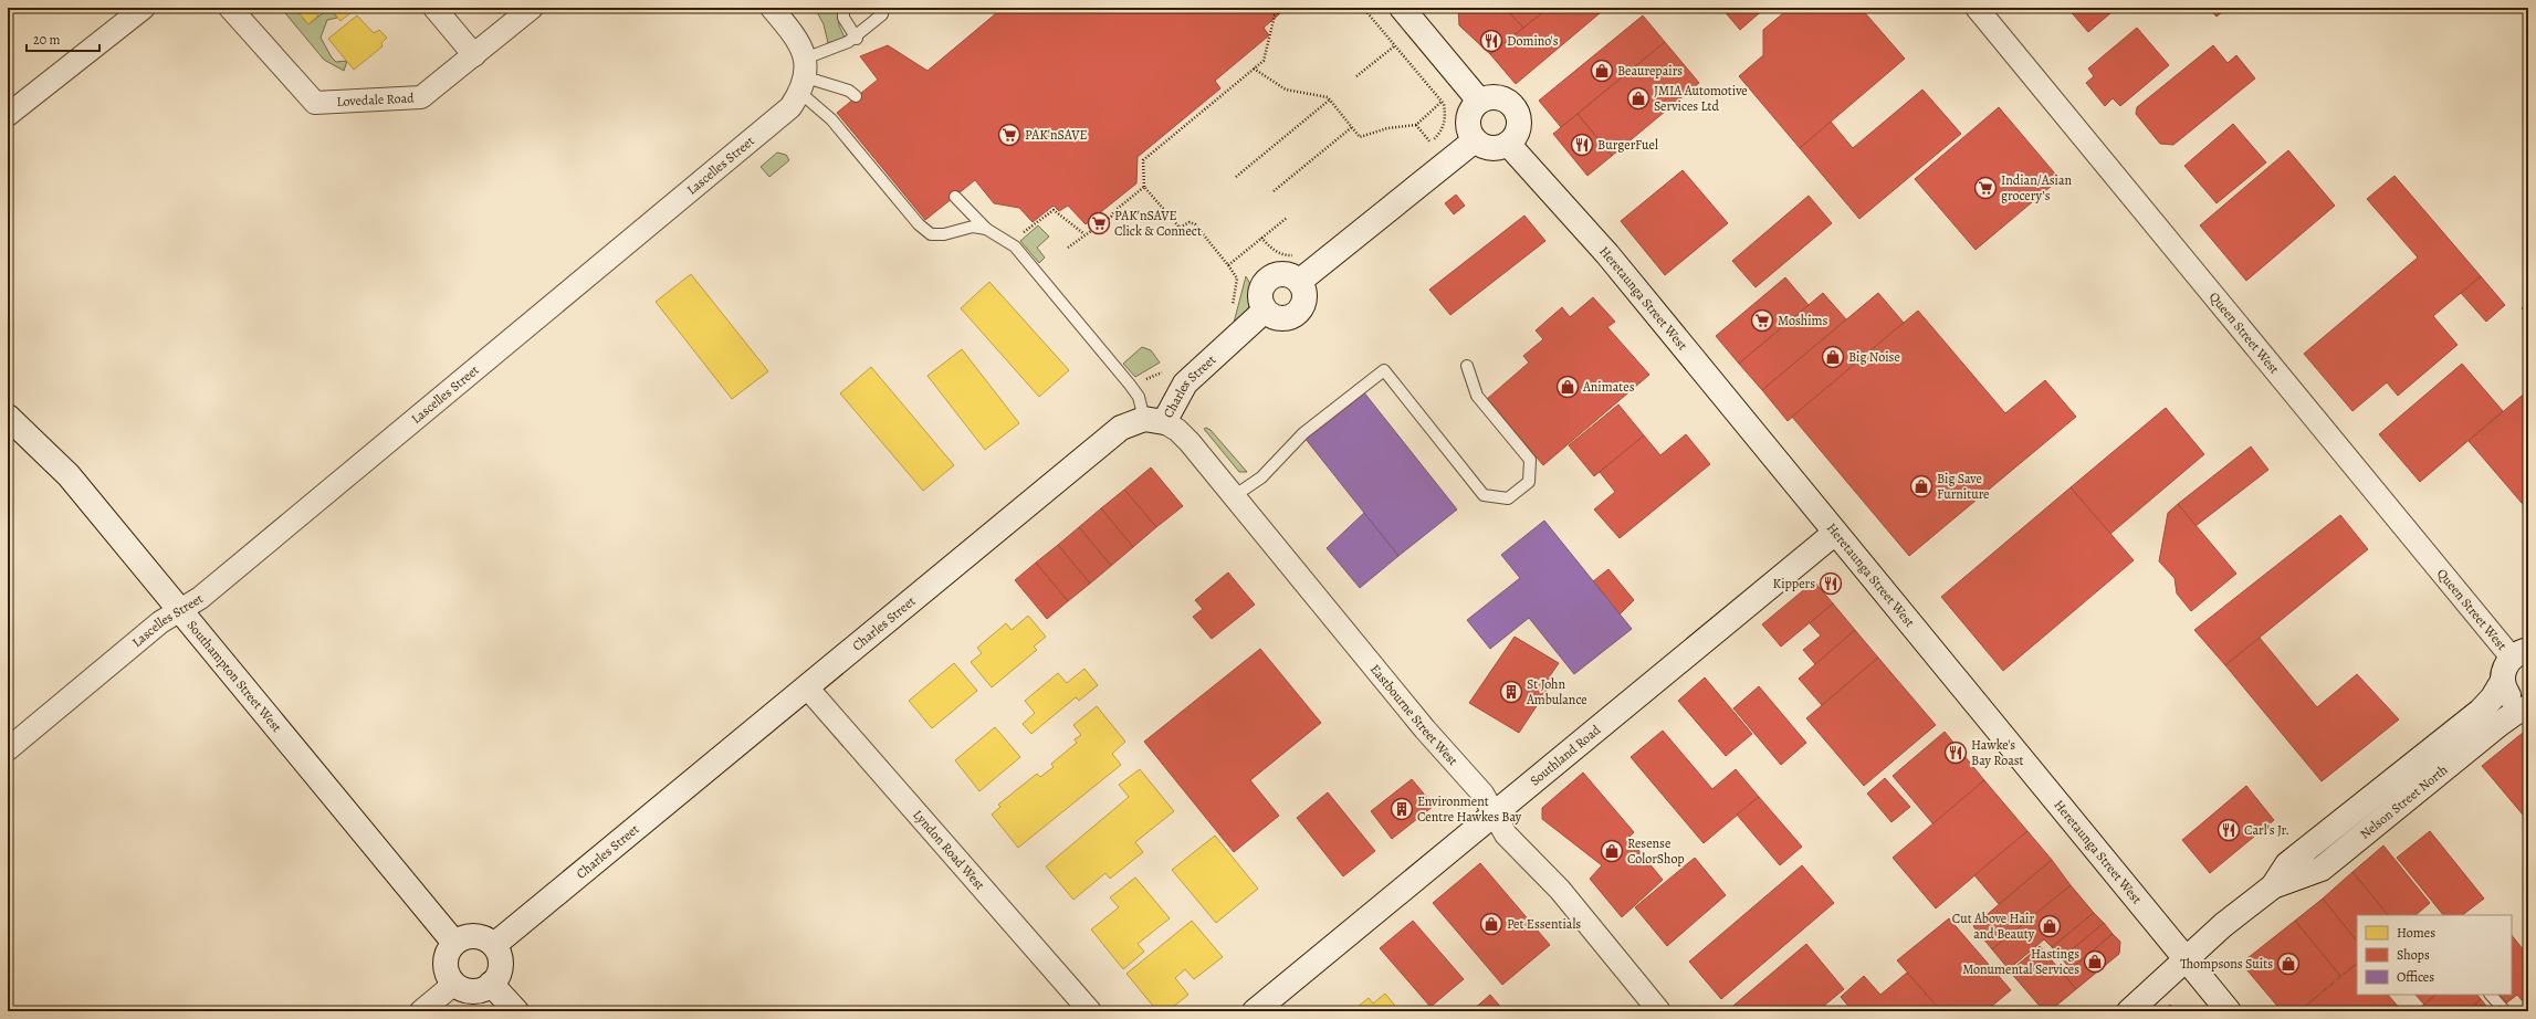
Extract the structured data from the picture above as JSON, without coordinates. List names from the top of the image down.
{
  "streets": {
    "main road": [
      "Heretaunga Street West",
      "Charles Street",
      "Southampton Street West",
      "Southland Road",
      "Nelson Street North"
    ],
    "street": [
      "Lovedale Road",
      "Lascelles Street",
      "Queen Street West",
      "Eastbourne Street West",
      "Lyndon Road West"
    ]
  },
  "crossings": [
    ["Lascelles Street", "Southampton Street West"],
    ["Heretaunga Street West", "Southland Road"],
    ["Heretaunga Street West", "Nelson Street North"],
    ["Queen Street West", "Nelson Street North"],
    ["Charles Street", "Southampton Street West"],
    ["Charles Street", "Eastbourne Street West"],
    ["Charles Street", "Lyndon Road West"],
    ["Eastbourne Street West", "Southland Road"]
  ],
  "places": {
    "restaurant": [
      "Domino's",
      "BurgerFuel",
      "Kippers",
      "Hawke's Bay Roast",
      "Carl's Jr."
    ],
    "shop": [
      "Beaurepairs",
      "JMIA Automotive Services Ltd",
      "Big Noise",
      "Animates",
      "Big Save Furniture",
      "Resense ColorShop",
      "Pet Essentials",
      "Cut Above Hair and Beauty",
      "Hastings Monumental Services",
      "Thompsons Suits"
    ],
    "supermarket": [
      "PAK'nSAVE",
      "Indian/Asian grocery’s",
      "PAK'nSAVE Click & Connect",
      "Moshims"
    ],
    "building": ["St John Ambulance", "Environment Centre Hawkes Bay"]
  },
  "legend": ["Homes", "Shops", "Offices"],
  "scale_bar": "20 m"
}
